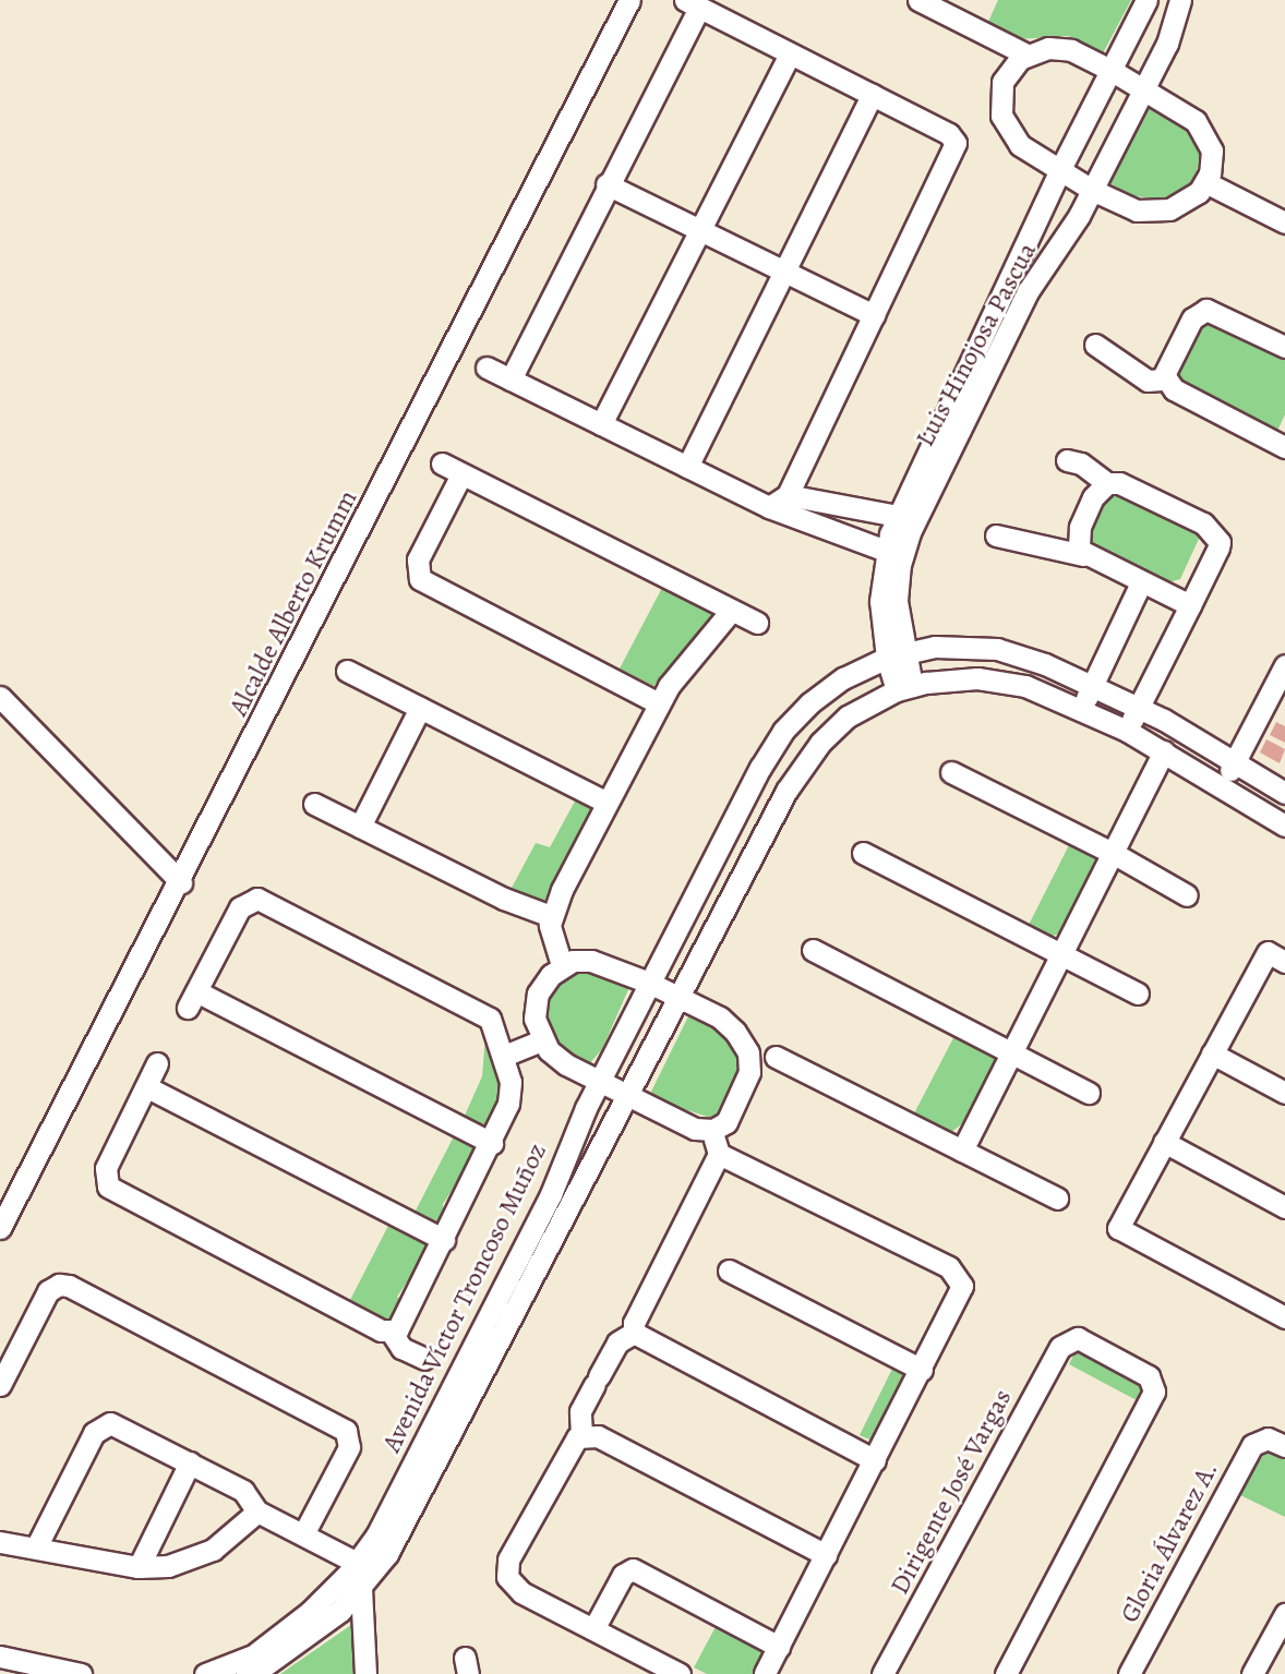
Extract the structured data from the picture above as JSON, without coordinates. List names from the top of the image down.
{
  "streets": {
    "street": [
      "Luis Hinojosa Pascua",
      "Alcalde Alberto Krumm",
      "Avenida Víctor Troncoso Muñoz",
      "Dirigente José Vargas",
      "Gloria Álvarez A."
    ]
  },
  "crossings": [
    ["Luis Hinojosa Pascua", "Avenida Víctor Troncoso Muñoz"]
  ]
}
